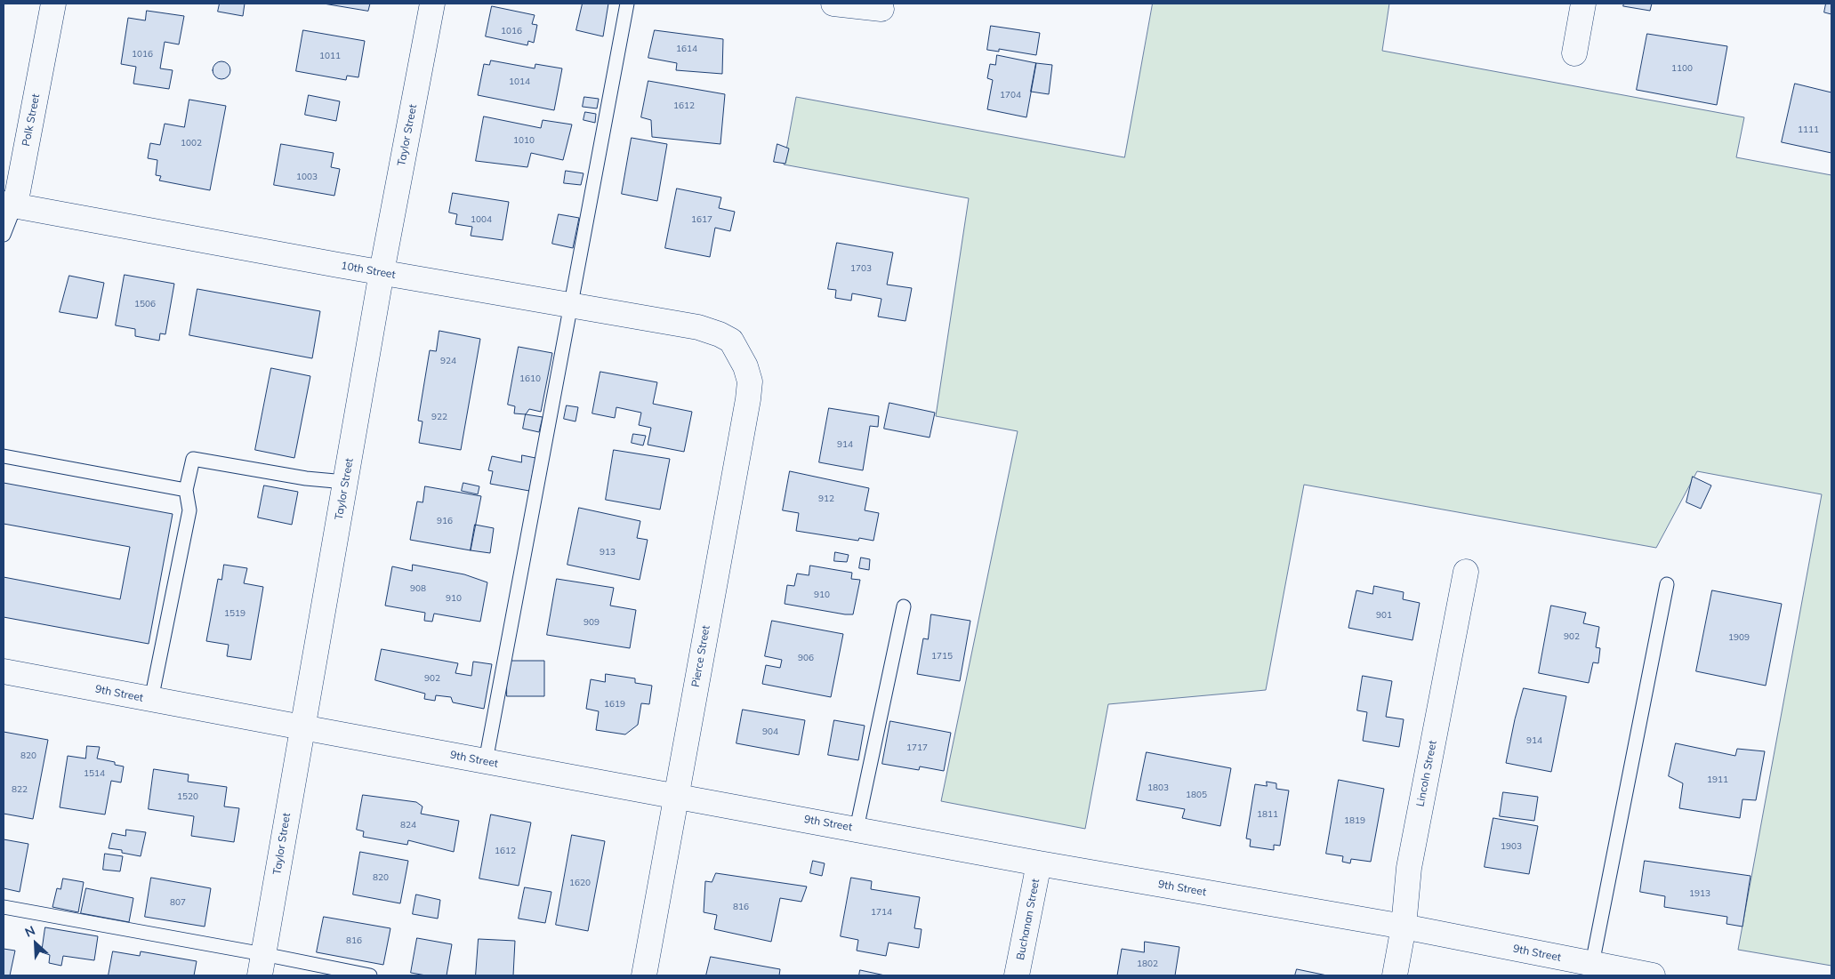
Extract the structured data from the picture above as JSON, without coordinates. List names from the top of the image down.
{
  "streets": {
    "street": [
      "Polk Street",
      "Taylor Street",
      "10th Street",
      "Pierce Street",
      "9th Street",
      "Lincoln Street",
      "Buchanan Street"
    ]
  },
  "crossings": [
    ["Polk Street", "10th Street"],
    ["Taylor Street", "10th Street"],
    ["Taylor Street", "9th Street"],
    ["10th Street", "Pierce Street"],
    ["Pierce Street", "9th Street"],
    ["9th Street", "Lincoln Street"],
    ["9th Street", "Buchanan Street"]
  ],
  "house_numbers": [
    "1016",
    "1614",
    "1016",
    "1011",
    "1100",
    "1014",
    "1704",
    "1612",
    "1111",
    "1010",
    "1002",
    "1003",
    "1004",
    "1617",
    "1703",
    "1506",
    "924",
    "1610",
    "922",
    "914",
    "912",
    "916",
    "913",
    "908",
    "910",
    "910",
    "1519",
    "901",
    "909",
    "902",
    "1909",
    "1715",
    "906",
    "902",
    "1619",
    "904",
    "914",
    "1717",
    "820",
    "1514",
    "1911",
    "1803",
    "822",
    "1805",
    "1520",
    "1811",
    "1819",
    "824",
    "1903",
    "1612",
    "820",
    "1620",
    "1913",
    "807",
    "816",
    "1714",
    "816",
    "1802"
  ],
  "north": "top left"
}
